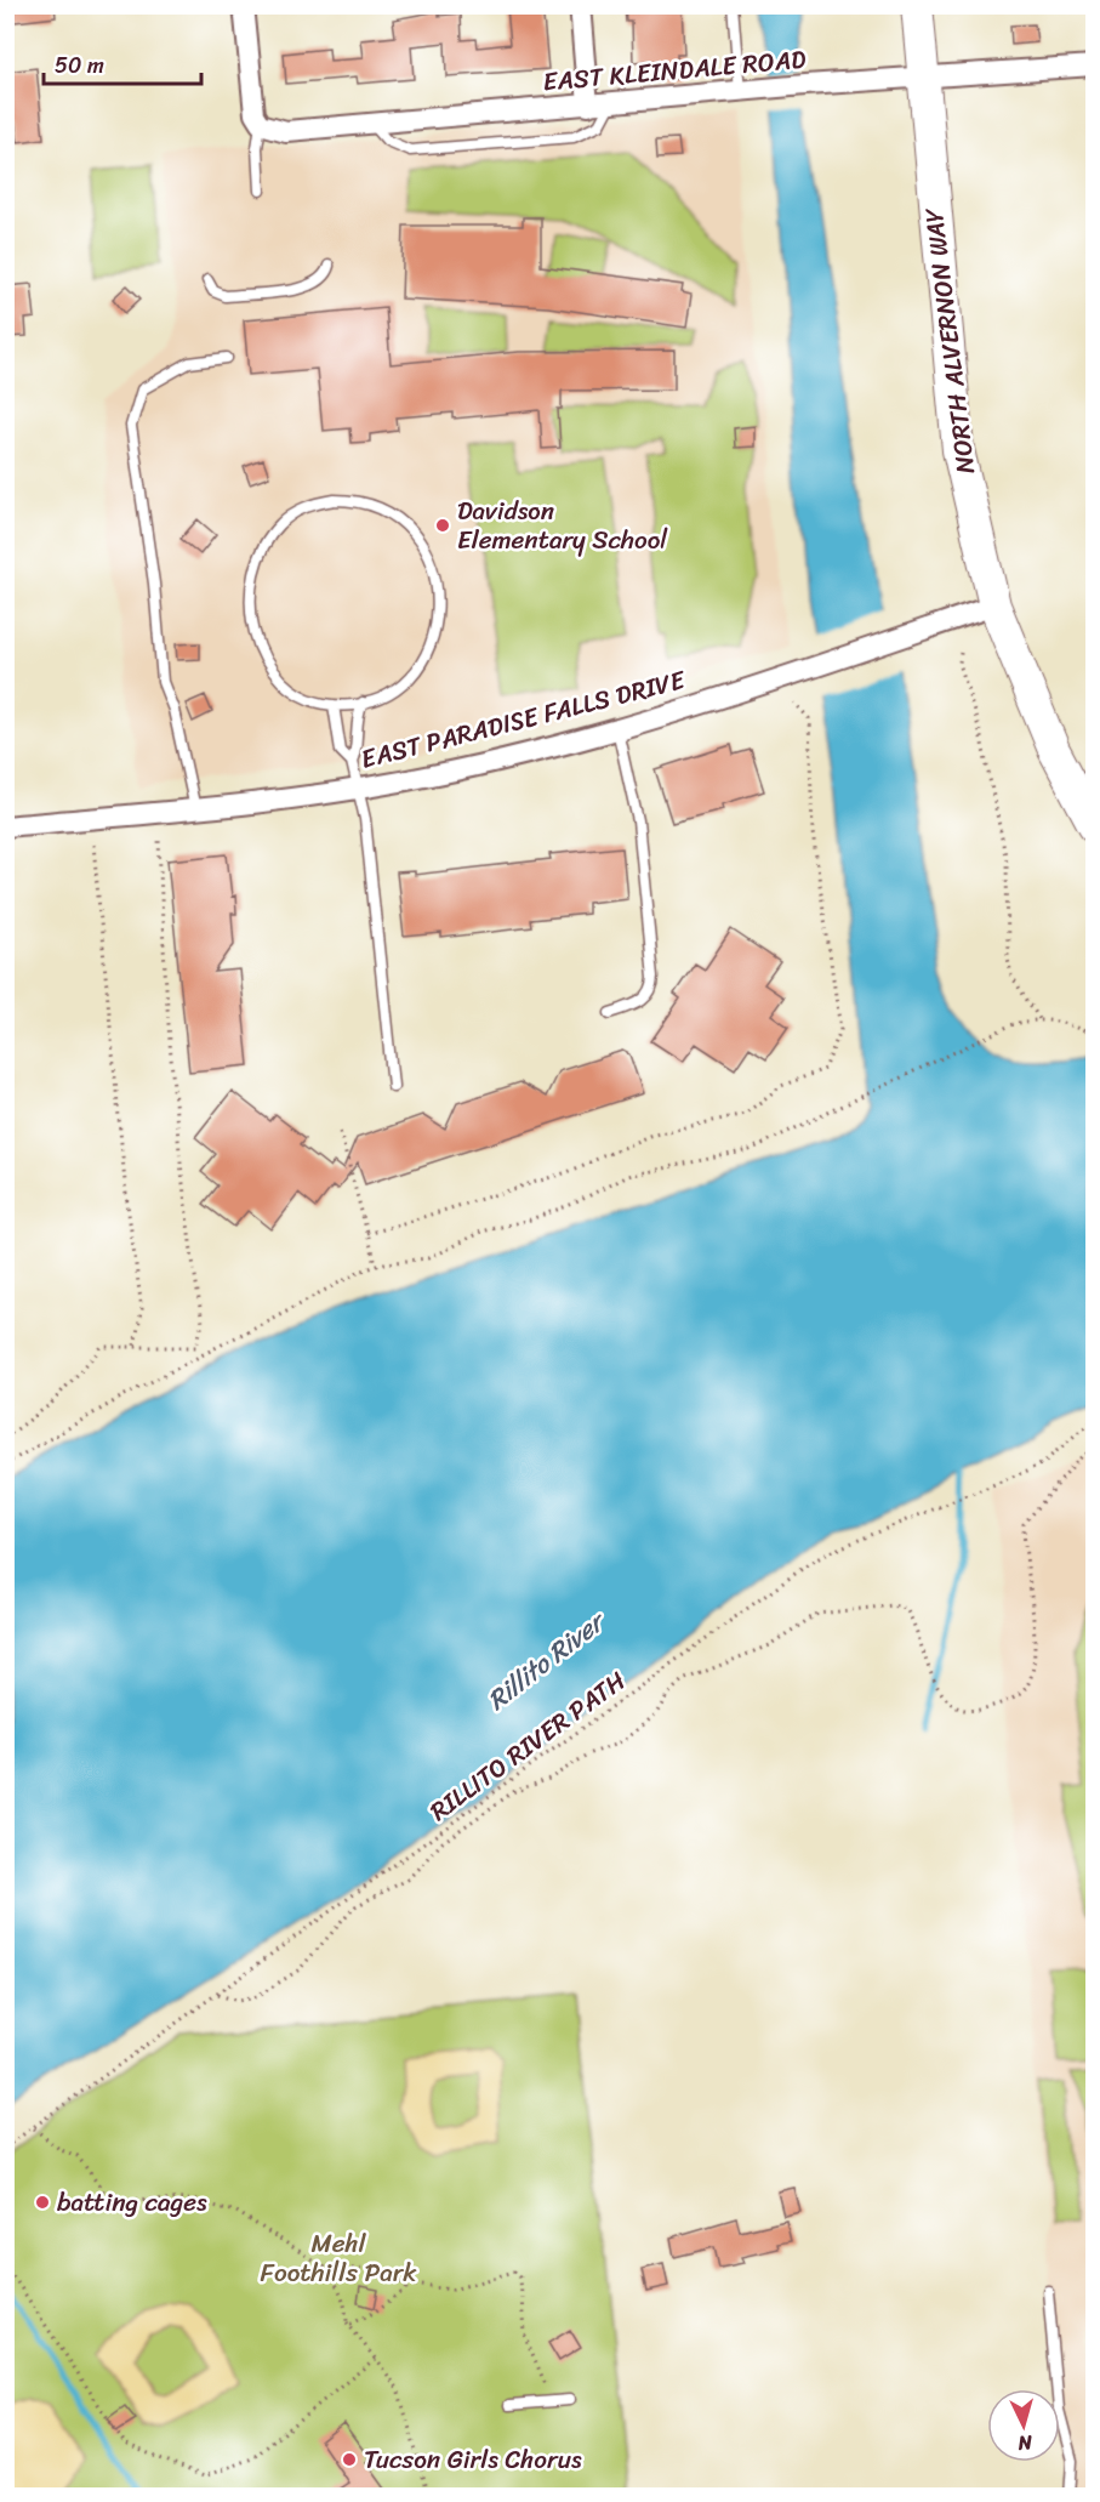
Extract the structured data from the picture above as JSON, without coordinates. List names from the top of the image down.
{
  "streets": {
    "main road": ["NORTH ALVERNON WAY"],
    "street": ["EAST KLEINDALE ROAD", "EAST PARADISE FALLS DRIVE"],
    "path": ["RILLITO RIVER PATH"]
  },
  "crossings": [
    ["EAST KLEINDALE ROAD", "NORTH ALVERNON WAY"],
    ["NORTH ALVERNON WAY", "EAST PARADISE FALLS DRIVE"]
  ],
  "water": ["Rillito River"],
  "parks": ["Mehl Foothills Park"],
  "places": ["Davidson Elementary School", "batting cages", "Tucson Girls Chorus"],
  "scale_bar": "50 m",
  "north": "bottom"
}
